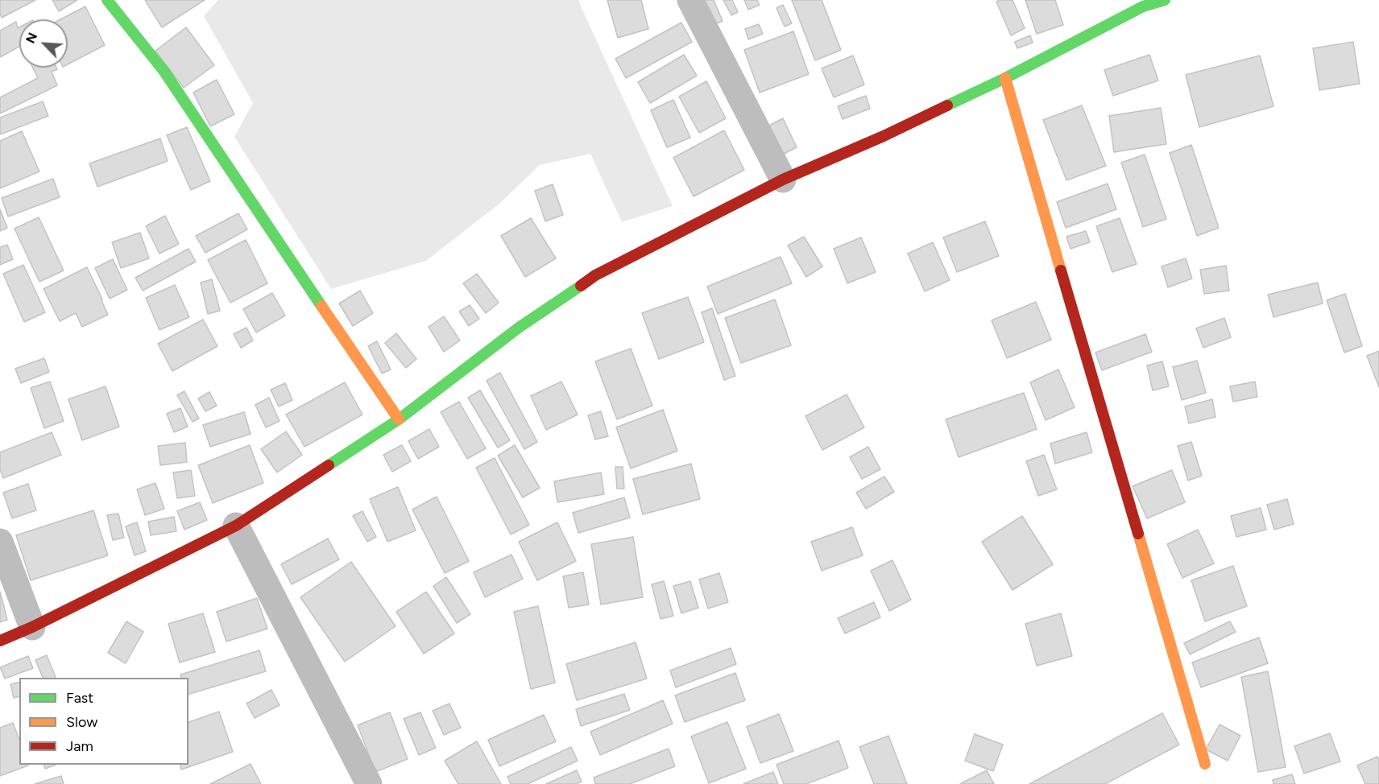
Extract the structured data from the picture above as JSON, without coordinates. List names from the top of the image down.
{
  "legend": ["Fast", "Slow", "Jam"],
  "north": "top left"
}
